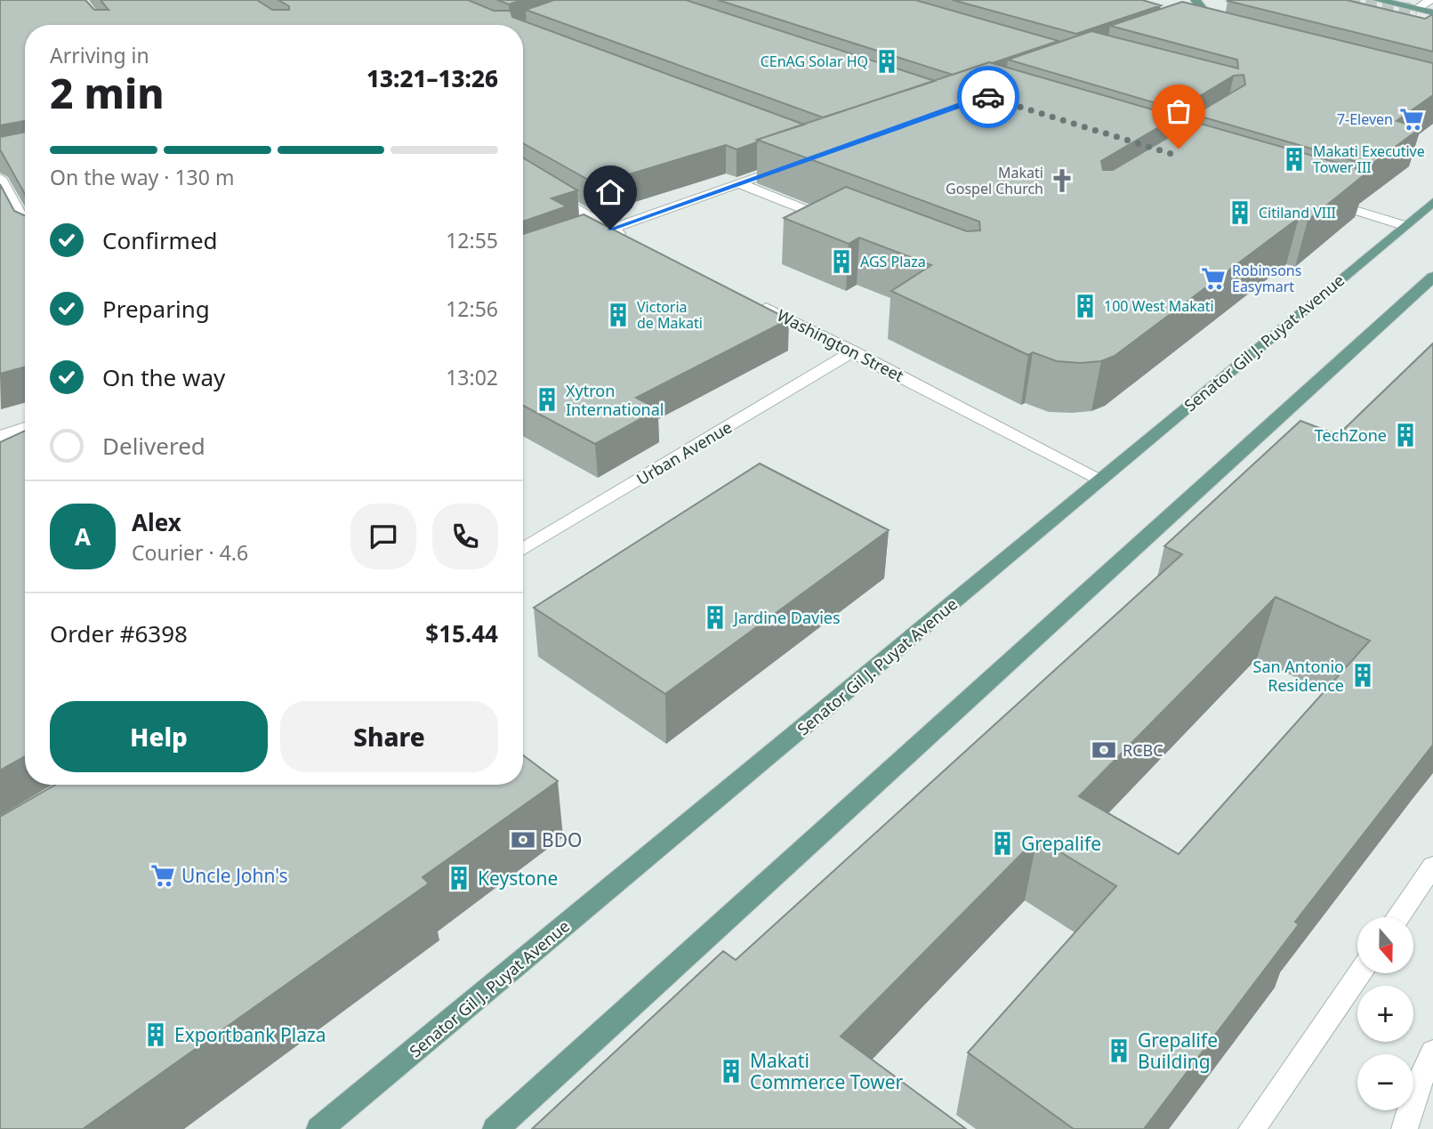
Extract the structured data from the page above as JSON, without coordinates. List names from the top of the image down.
{
  "streets": {
    "main road": ["Senator Gil J. Puyat Avenue"],
    "street": ["Washington Street", "Urban Avenue"]
  },
  "crossings": [
    ["Senator Gil J. Puyat Avenue", "Washington Street"],
    ["Washington Street", "Urban Avenue"]
  ],
  "places": {
    "building": [
      "CEnAG Solar HQ",
      "Makati Executive Tower III",
      "Citiland VIII",
      "AGS Plaza",
      "100 West Makati",
      "Victoria de Makati",
      "Xytron International",
      "TechZone",
      "Jardine Davies",
      "San Antonio Residence",
      "Grepalife",
      "Keystone",
      "Exportbank Plaza",
      "Grepalife Building",
      "Makati Commerce Tower"
    ],
    "supermarket": ["7-Eleven", "Robinsons Easymart", "Uncle John's"],
    "church": ["Makati Gospel Church"],
    "bank": ["RCBC", "BDO"]
  },
  "north": "bottom",
  "page": {
    "heading": ["2 min", "Arriving in", "13:21–13:26"],
    "panel": [
      "Alex",
      "Courier · 4.6",
      "Order #6398",
      "$15.44"
    ],
    "bar": "On the way · 130 m",
    "list": [
      ["Confirmed", "12:55"],
      ["Preparing", "12:56"],
      ["On the way", "13:02"],
      "Delivered"
    ],
    "round": "A",
    "buttons": ["Help", "Share"],
    "map_buttons": ["+", "−"]
  }
}
